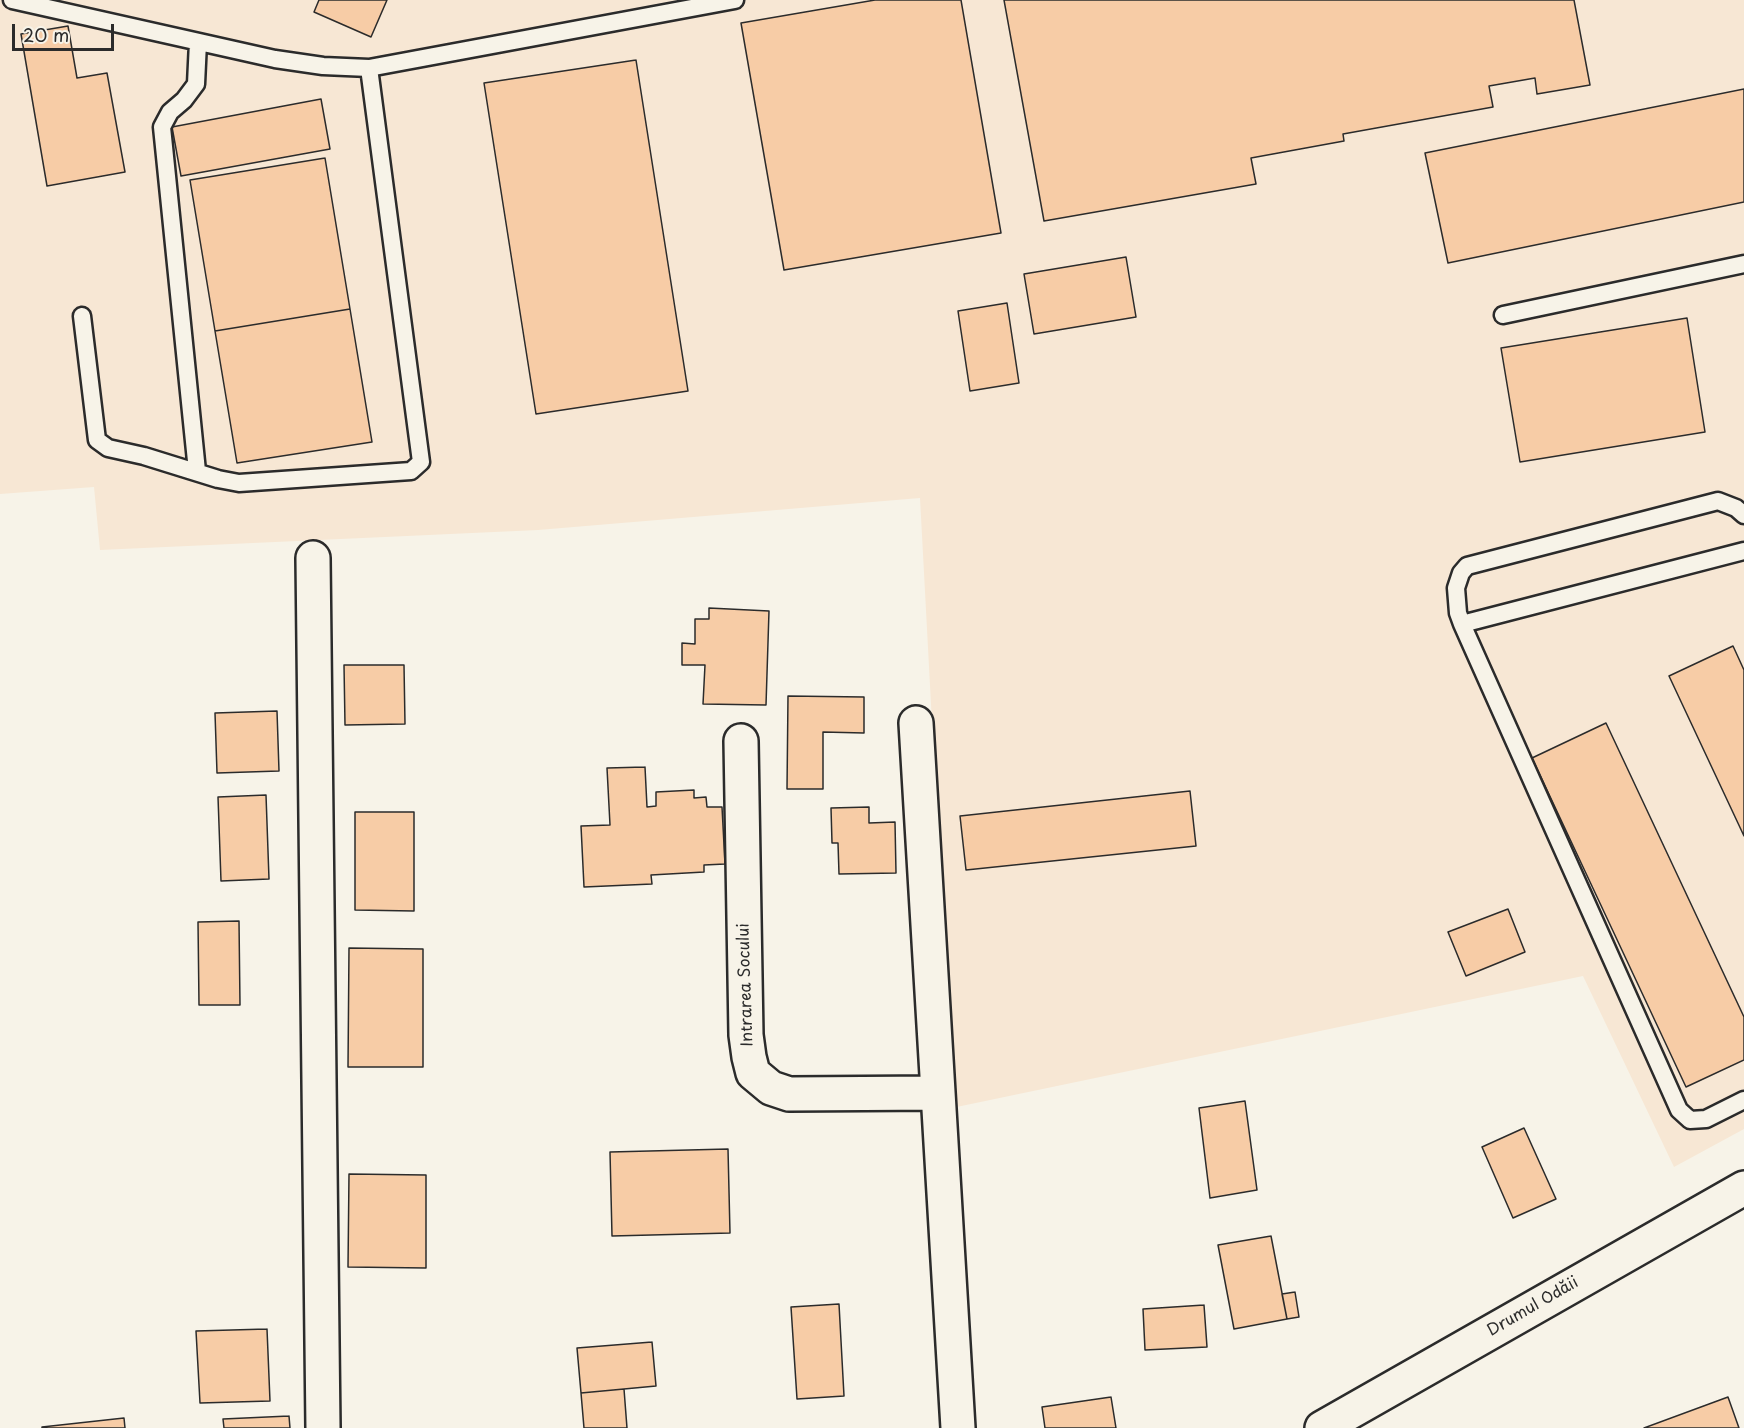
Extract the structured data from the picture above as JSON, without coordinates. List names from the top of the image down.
{
  "streets": {
    "street": ["Intrarea Socului", "Drumul Odăii"]
  },
  "scale_bar": "20 m"
}
